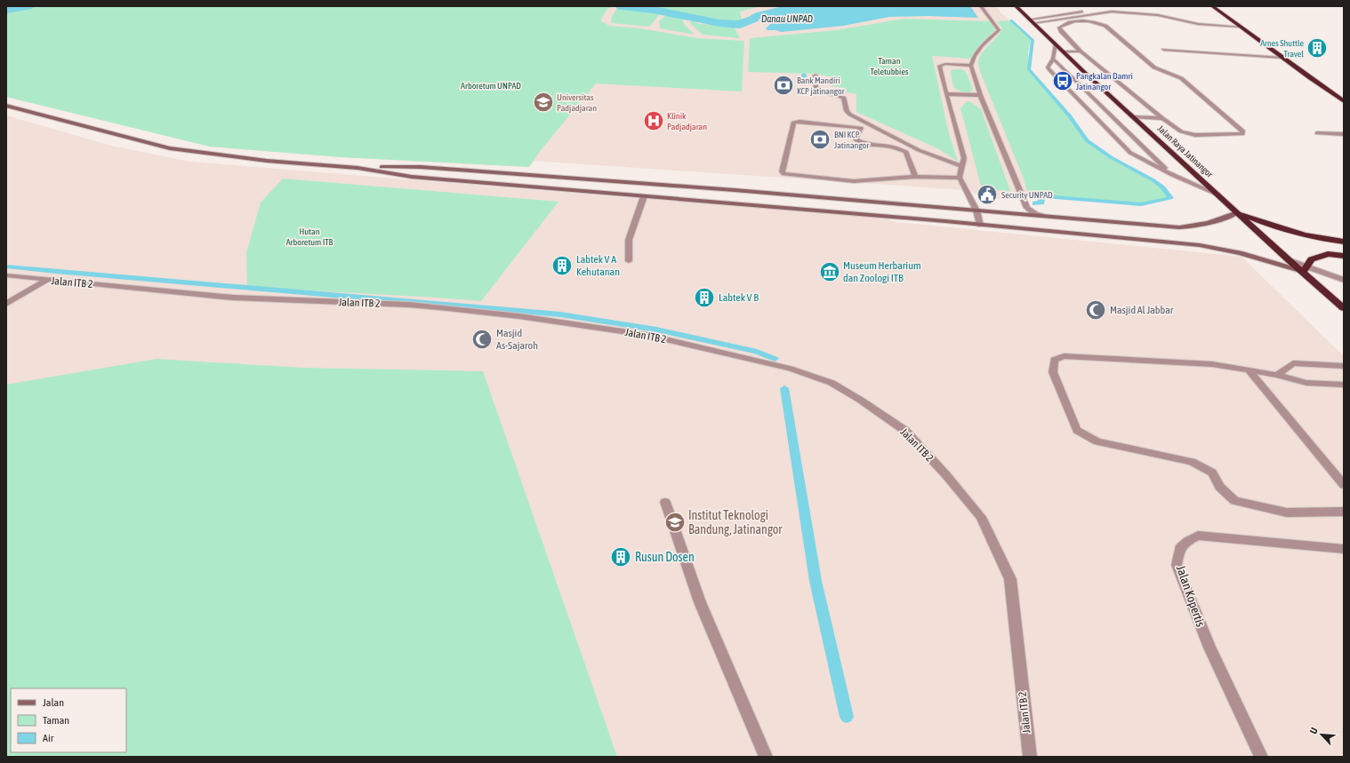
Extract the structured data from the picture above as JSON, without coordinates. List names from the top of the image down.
{
  "streets": {
    "highway": ["Jalan Raya Jatinangor"],
    "street": ["Jalan ITB 2", "Jalan Kopertis"]
  },
  "water": ["Danau UNPAD"],
  "parks": ["Taman Teletubbies", "Arboretum UNPAD", "Hutan Arboretum ITB"],
  "places": {
    "building": [
      "Arnes Shuttle Travel",
      "Labtek V A Kehutanan",
      "Labtek V B",
      "Rusun Dosen"
    ],
    "bus stop": ["Pangkalan Damri Jatinangor"],
    "bank": ["Bank Mandiri KCP jatinangor", "BNI KCP Jatinangor"],
    "school or university": ["Universitas Padjadjaran", "Institut Teknologi Bandung, Jatinangor"],
    "hospital": ["Klinik Padjadjaran"],
    "public building": ["Security UNPAD"],
    "museum": ["Museum Herbarium dan Zoologi ITB"],
    "mosque": ["Masjid Al Jabbar", "Masjid As-Sajaroh"]
  },
  "legend": ["Jalan", "Taman", "Air"],
  "north": "top left"
}
